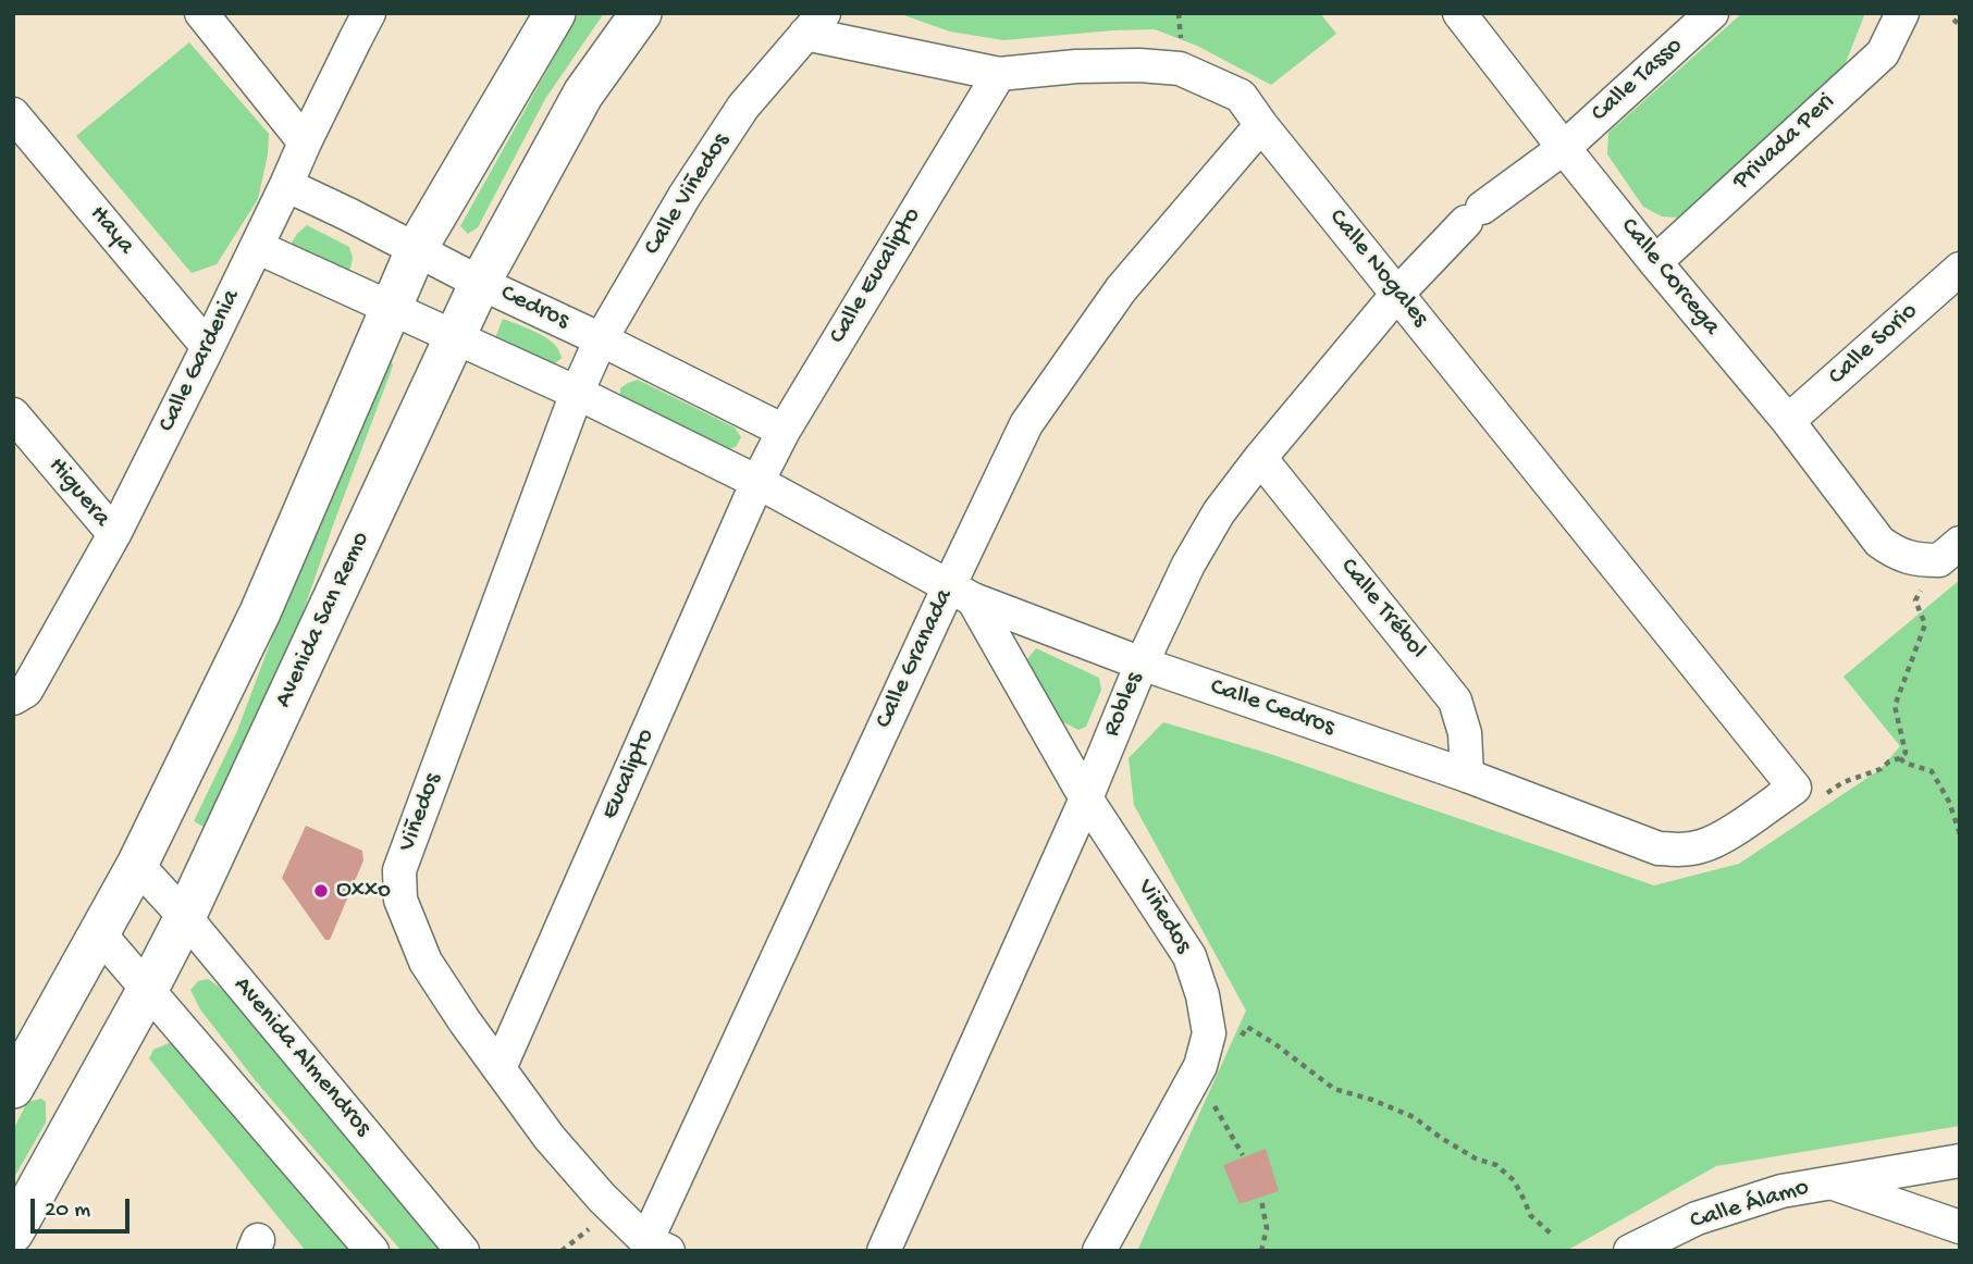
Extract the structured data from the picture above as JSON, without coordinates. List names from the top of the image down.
{
  "streets": {
    "street": [
      "Calle Tasso",
      "Privada Peri",
      "Calle Viñedos",
      "Haya",
      "Calle Nogales",
      "Calle Eucalipto",
      "Calle Corcega",
      "Cedros",
      "Calle Sorio",
      "Calle Gardenia",
      "Higuera",
      "Calle Trébol",
      "Avenida San Remo",
      "Calle Granada",
      "Robles",
      "Calle Cedros",
      "Eucalipto",
      "Viñedos",
      "Avenida Almendros",
      "Calle Álamo"
    ]
  },
  "crossings": [
    ["Calle Tasso", "Calle Corcega"],
    ["Calle Tasso", "Robles"],
    ["Privada Peri", "Calle Corcega"],
    ["Calle Viñedos", "Calle Nogales"],
    ["Calle Viñedos", "Cedros"],
    ["Calle Viñedos", "Viñedos"],
    ["Haya", "Calle Gardenia"],
    ["Calle Nogales", "Calle Eucalipto"],
    ["Calle Nogales", "Calle Granada"],
    ["Calle Nogales", "Robles"],
    ["Calle Nogales", "Calle Cedros"],
    ["Calle Eucalipto", "Cedros"],
    ["Calle Eucalipto", "Calle Cedros"],
    ["Calle Eucalipto", "Eucalipto"],
    ["Calle Corcega", "Calle Sorio"],
    ["Cedros", "Calle Gardenia"],
    ["Cedros", "Avenida San Remo"],
    ["Calle Gardenia", "Higuera"],
    ["Calle Trébol", "Robles"],
    ["Calle Trébol", "Calle Cedros"],
    ["Avenida San Remo", "Avenida Almendros"],
    ["Calle Granada", "Calle Cedros"],
    ["Calle Granada", "Viñedos"],
    ["Robles", "Calle Cedros"],
    ["Robles", "Viñedos"],
    ["Calle Cedros", "Eucalipto"],
    ["Calle Cedros", "Viñedos"],
    ["Eucalipto", "Viñedos"]
  ],
  "places": ["Oxxo"],
  "scale_bar": "20 m"
}
